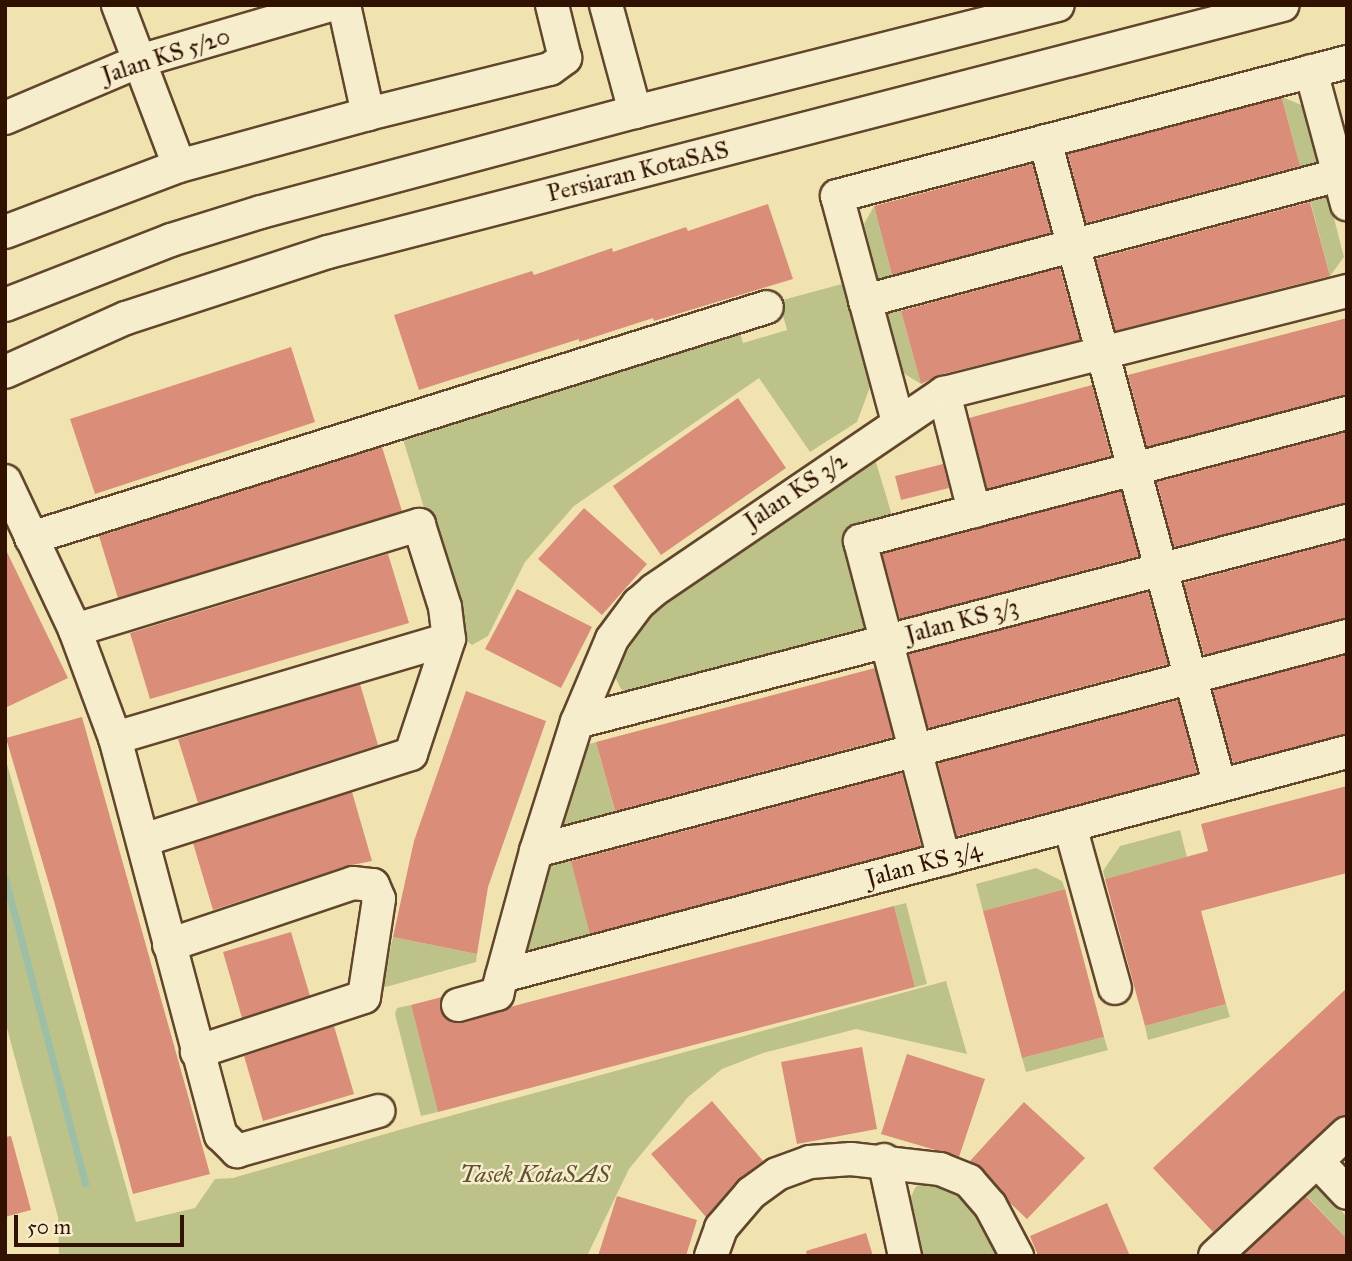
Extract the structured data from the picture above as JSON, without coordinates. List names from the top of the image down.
{
  "streets": {
    "street": [
      "Jalan KS 5/20",
      "Persiaran KotaSAS",
      "Jalan KS 3/2",
      "Jalan KS 3/3",
      "Jalan KS 3/4"
    ]
  },
  "crossings": [
    ["Jalan KS 3/2", "Jalan KS 3/3"],
    ["Jalan KS 3/2", "Jalan KS 3/4"]
  ],
  "parks": ["Tasek KotaSAS"],
  "scale_bar": "50 m"
}
